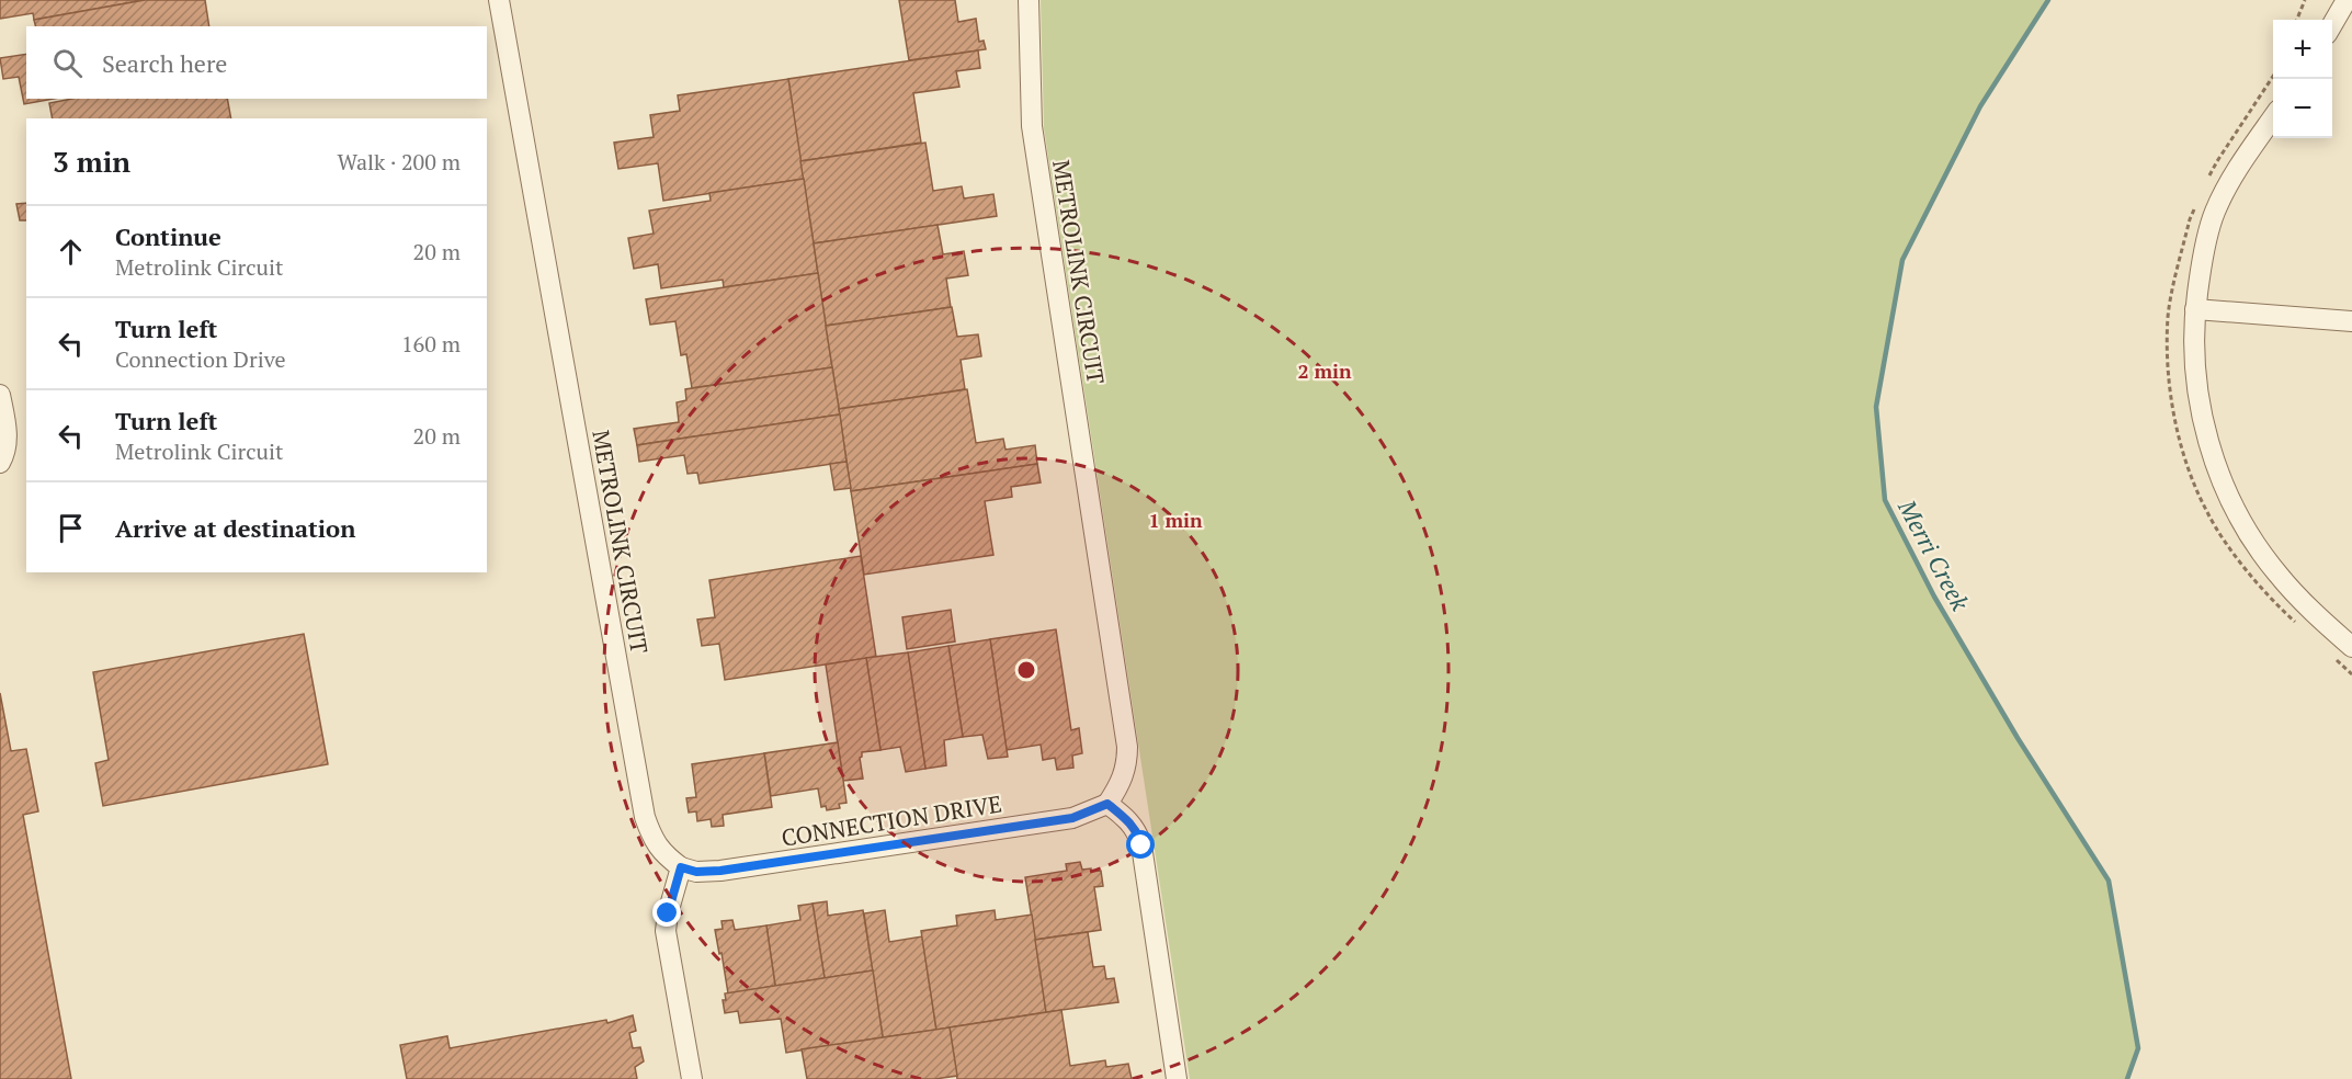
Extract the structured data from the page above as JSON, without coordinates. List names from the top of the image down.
{
  "streets": {
    "street": ["METROLINK CIRCUIT", "CONNECTION DRIVE"]
  },
  "crossings": [
    ["METROLINK CIRCUIT", "CONNECTION DRIVE"]
  ],
  "water": ["Merri Creek"],
  "page": {
    "map_buttons": ["+", "−"],
    "search": "Search here",
    "heading": ["3 min", "Walk · 200 m"],
    "list": [
      ["Continue", "Metrolink Circuit", "20 m"],
      ["Turn left", "Connection Drive", "160 m"],
      ["Turn left", "Metrolink Circuit", "20 m"],
      "Arrive at destination"
    ]
  },
  "rings": ["2 min", "1 min"]
}
